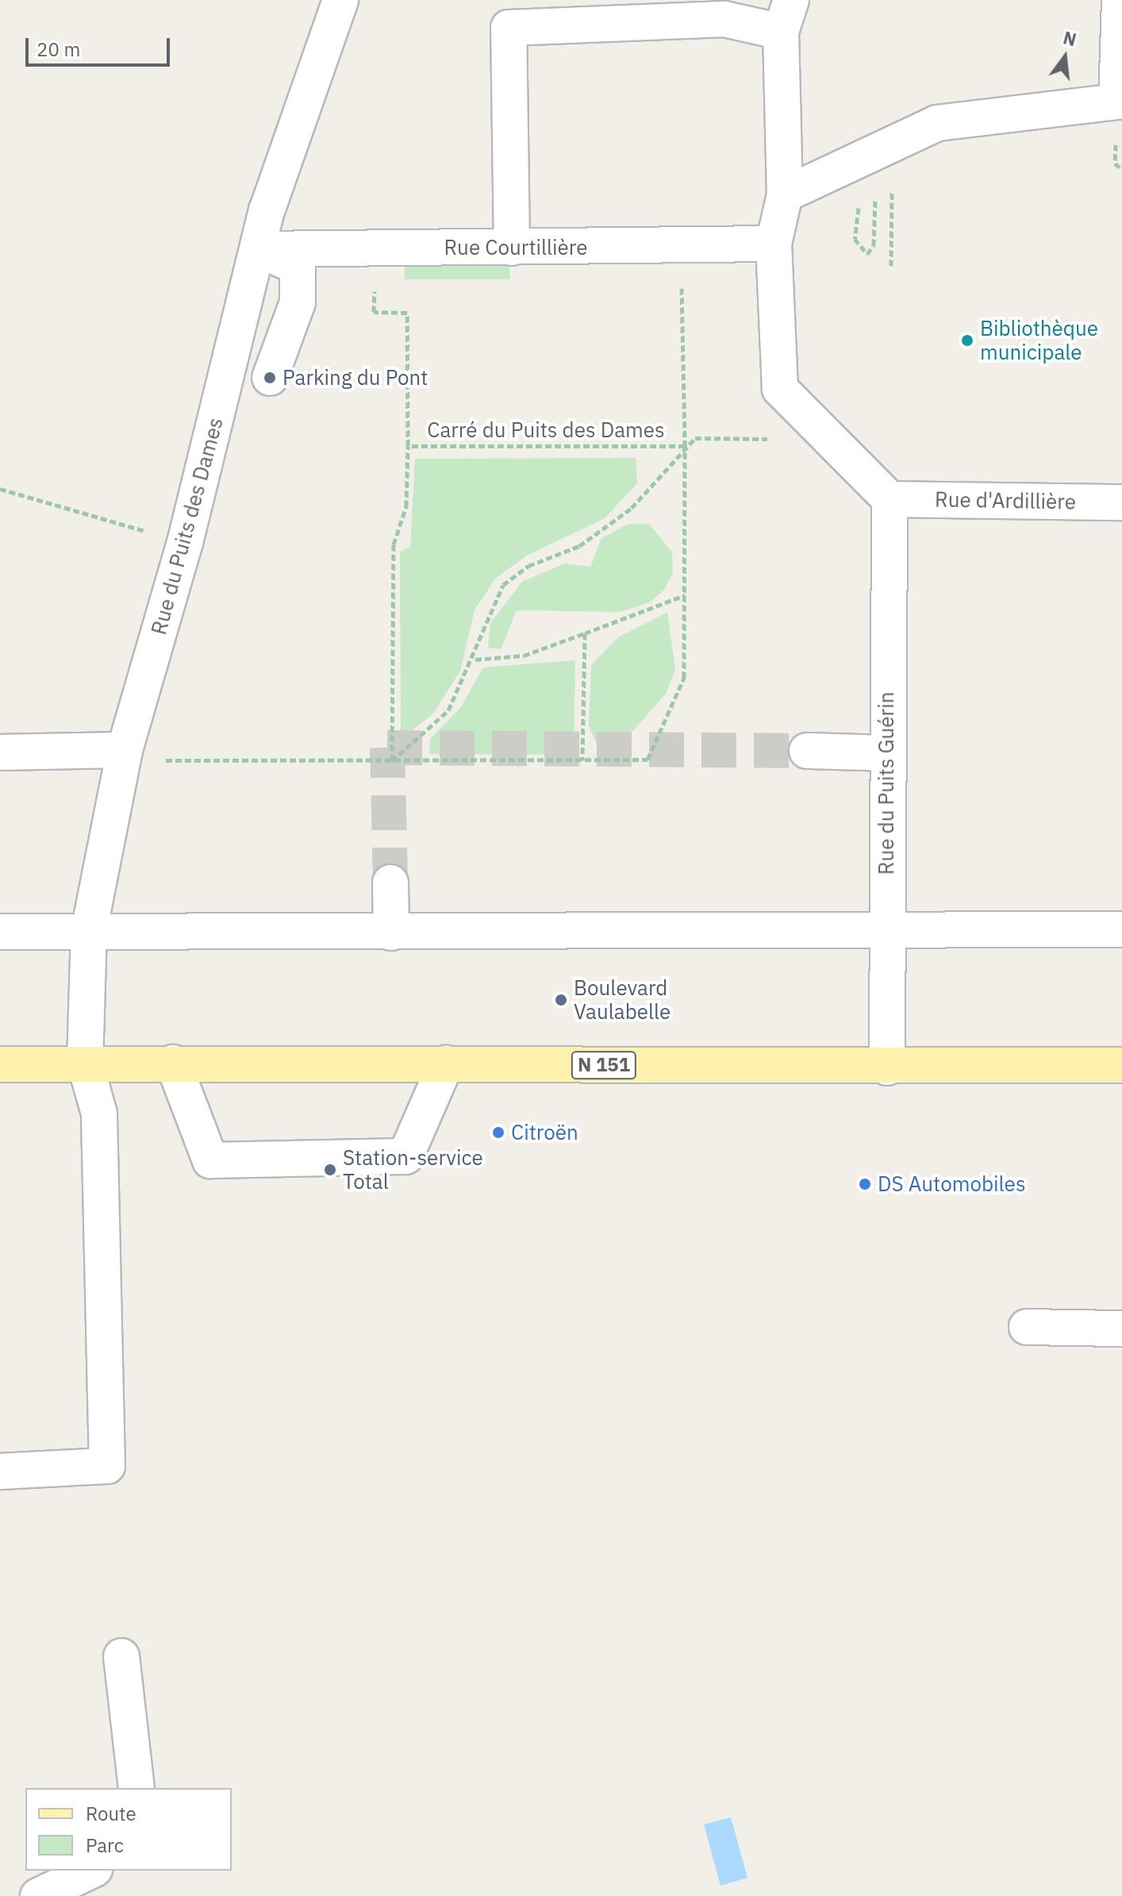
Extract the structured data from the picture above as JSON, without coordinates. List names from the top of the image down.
{
  "streets": {
    "main road": ["N 151"],
    "street": [
      "Rue Courtillière",
      "Rue d'Ardillière",
      "Rue du Puits des Dames",
      "Rue du Puits Guérin"
    ],
    "path": ["Carré du Puits des Dames"]
  },
  "crossings": [
    ["Rue Courtillière", "Rue du Puits des Dames"],
    ["Rue d'Ardillière", "Rue du Puits Guérin"],
    ["Rue du Puits des Dames", "N 151"],
    ["Rue du Puits Guérin", "N 151"]
  ],
  "places": [
    "Bibliothèque municipale",
    "Parking du Pont",
    "Boulevard Vaulabelle",
    "Citroën",
    "Station-service Total",
    "DS Automobiles"
  ],
  "legend": ["Route", "Parc"],
  "scale_bar": "20 m",
  "north": "top"
}
